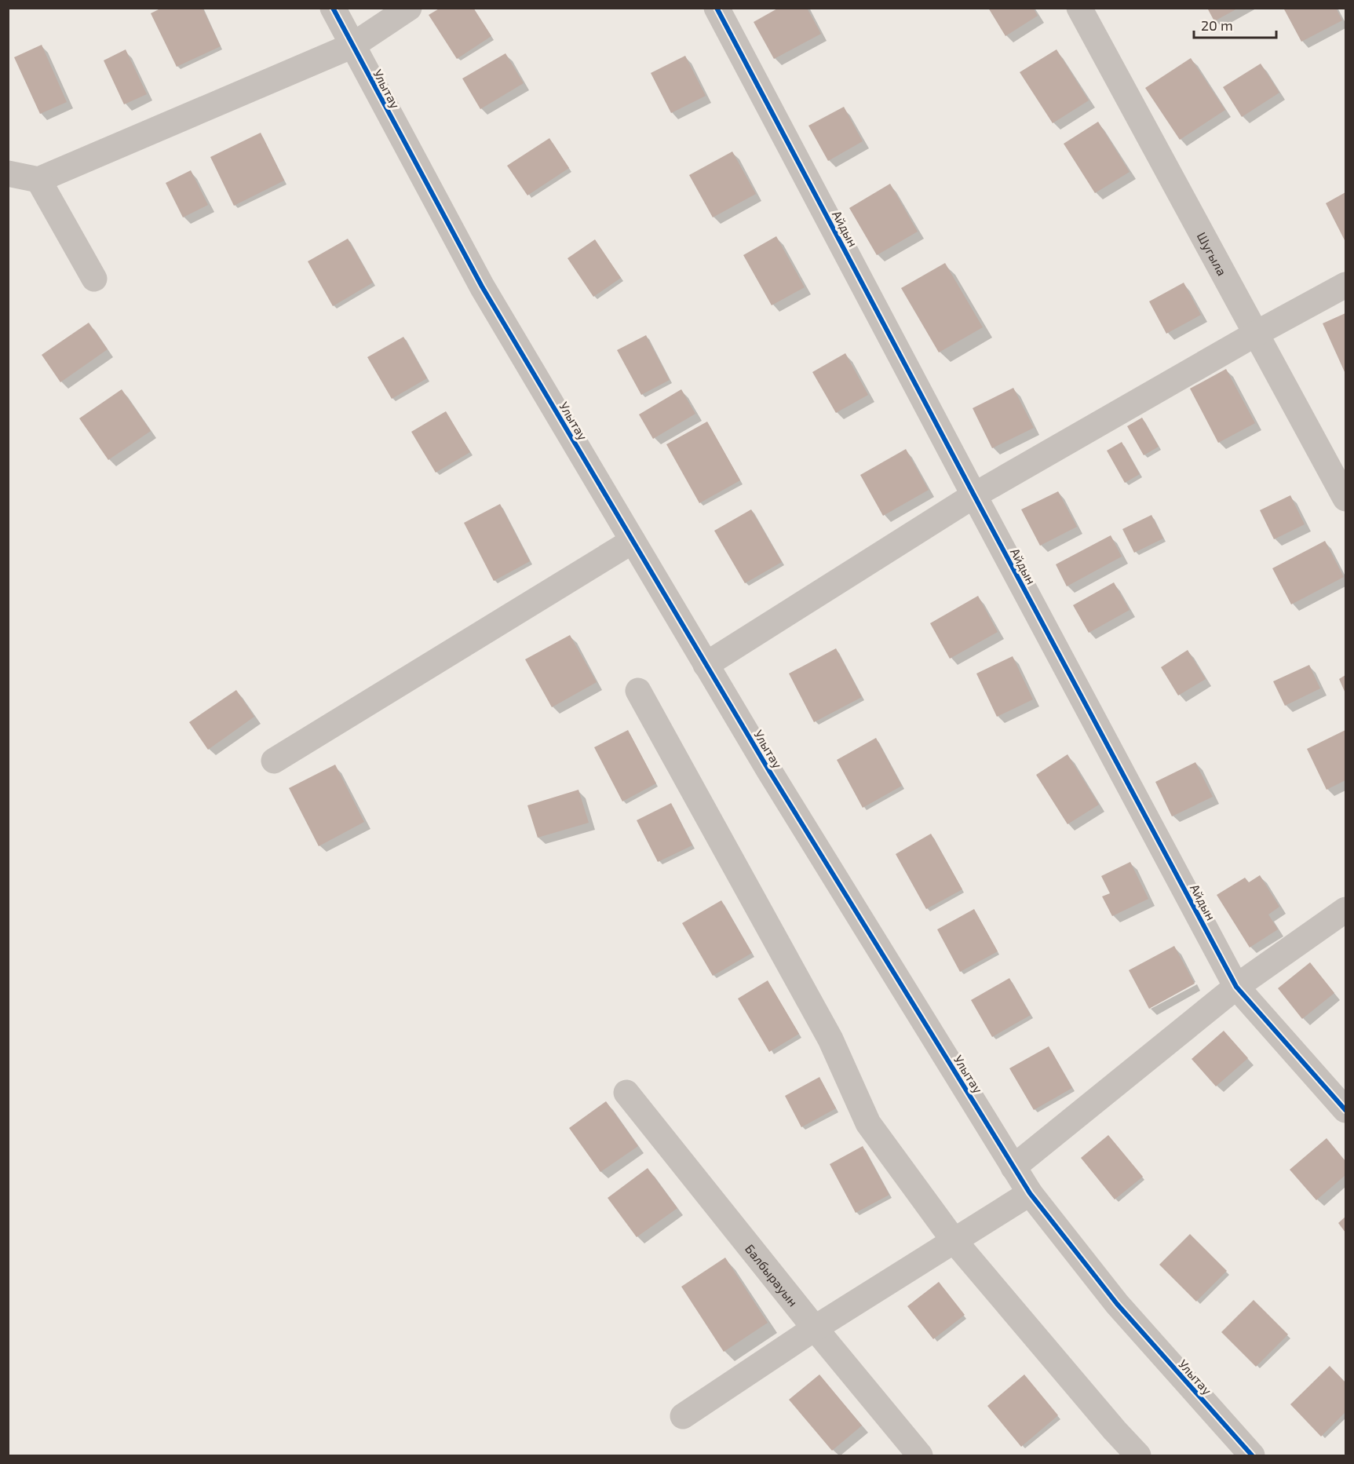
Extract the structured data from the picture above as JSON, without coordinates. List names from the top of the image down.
{
  "streets": {
    "street": [
      "Улытау",
      "Айдын",
      "Шугыла",
      "Балбырауын"
    ]
  },
  "scale_bar": "20 m"
}
